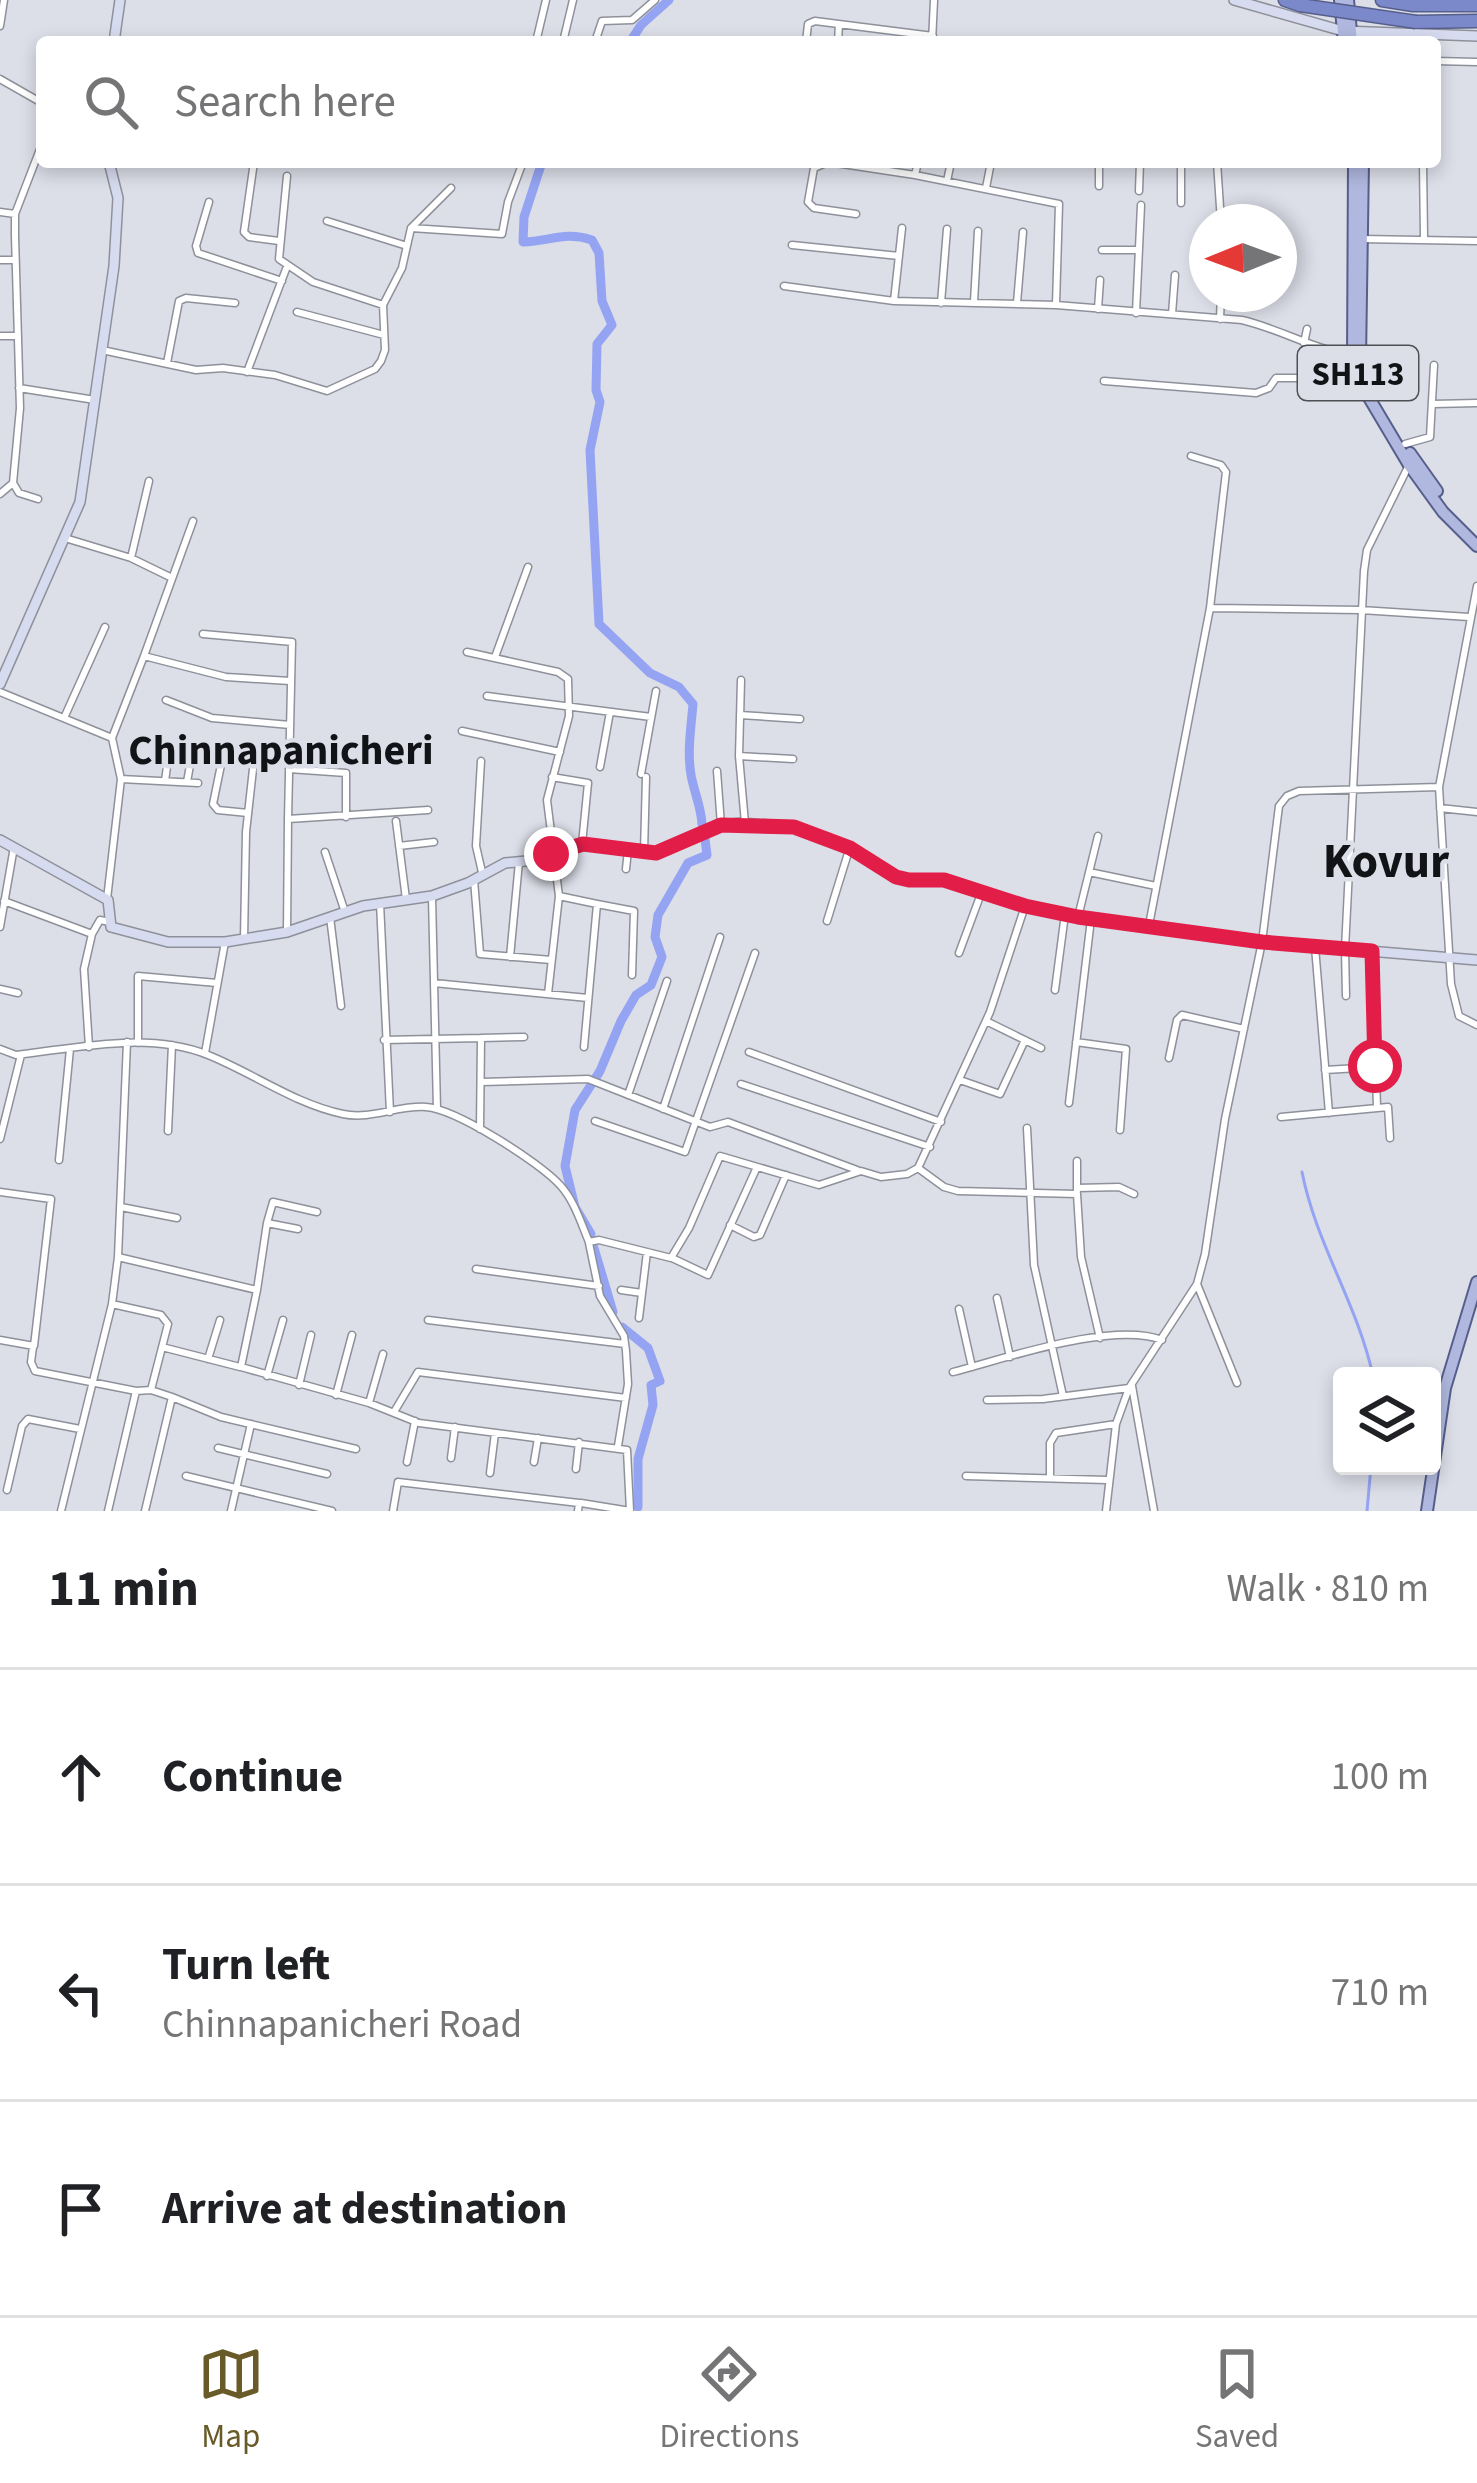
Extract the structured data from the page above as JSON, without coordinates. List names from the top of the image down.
{
  "streets": {
    "main road": ["SH113"]
  },
  "districts": ["Chinnapanicheri", "Kovur"],
  "north": "left",
  "page": {
    "search": "Search here",
    "heading": ["11 min", "Walk · 810 m"],
    "list": [
      ["Continue", "100 m"],
      ["Turn left", "Chinnapanicheri Road", "710 m"],
      "Arrive at destination"
    ],
    "nav": ["Map", "Directions", "Saved"]
  }
}
